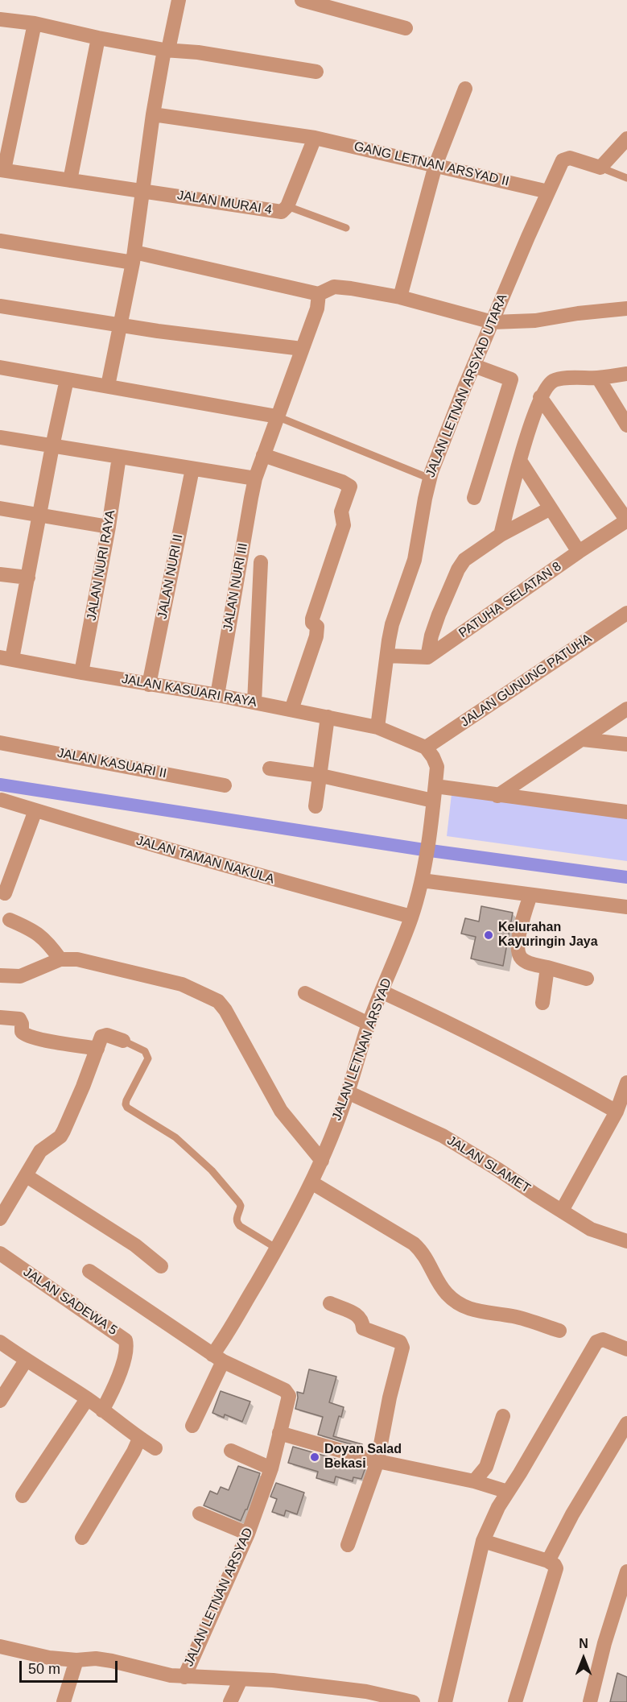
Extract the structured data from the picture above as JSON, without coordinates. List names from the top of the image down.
{
  "streets": {
    "street": [
      "GANG LETNAN ARSYAD II",
      "JALAN MURAI 4",
      "JALAN LETNAN ARSYAD UTARA",
      "JALAN NURI RAYA",
      "JALAN NURI II",
      "JALAN NURI III",
      "PATUHA SELATAN 8",
      "JALAN GUNUNG PATUHA",
      "JALAN KASUARI RAYA",
      "JALAN KASUARI II",
      "JALAN TAMAN NAKULA",
      "JALAN LETNAN ARSYAD",
      "JALAN SLAMET",
      "JALAN SADEWA 5"
    ]
  },
  "crossings": [
    ["GANG LETNAN ARSYAD II", "JALAN MURAI 4"],
    ["GANG LETNAN ARSYAD II", "JALAN LETNAN ARSYAD UTARA"],
    ["JALAN LETNAN ARSYAD UTARA", "JALAN KASUARI RAYA"],
    ["JALAN NURI RAYA", "JALAN KASUARI RAYA"],
    ["JALAN NURI II", "JALAN KASUARI RAYA"],
    ["JALAN NURI III", "JALAN KASUARI RAYA"],
    ["JALAN GUNUNG PATUHA", "JALAN LETNAN ARSYAD"],
    ["JALAN TAMAN NAKULA", "JALAN LETNAN ARSYAD"],
    ["JALAN LETNAN ARSYAD", "JALAN SLAMET"]
  ],
  "places": ["Kelurahan Kayuringin Jaya", "Doyan Salad Bekasi"],
  "scale_bar": "50 m",
  "north": "top"
}
